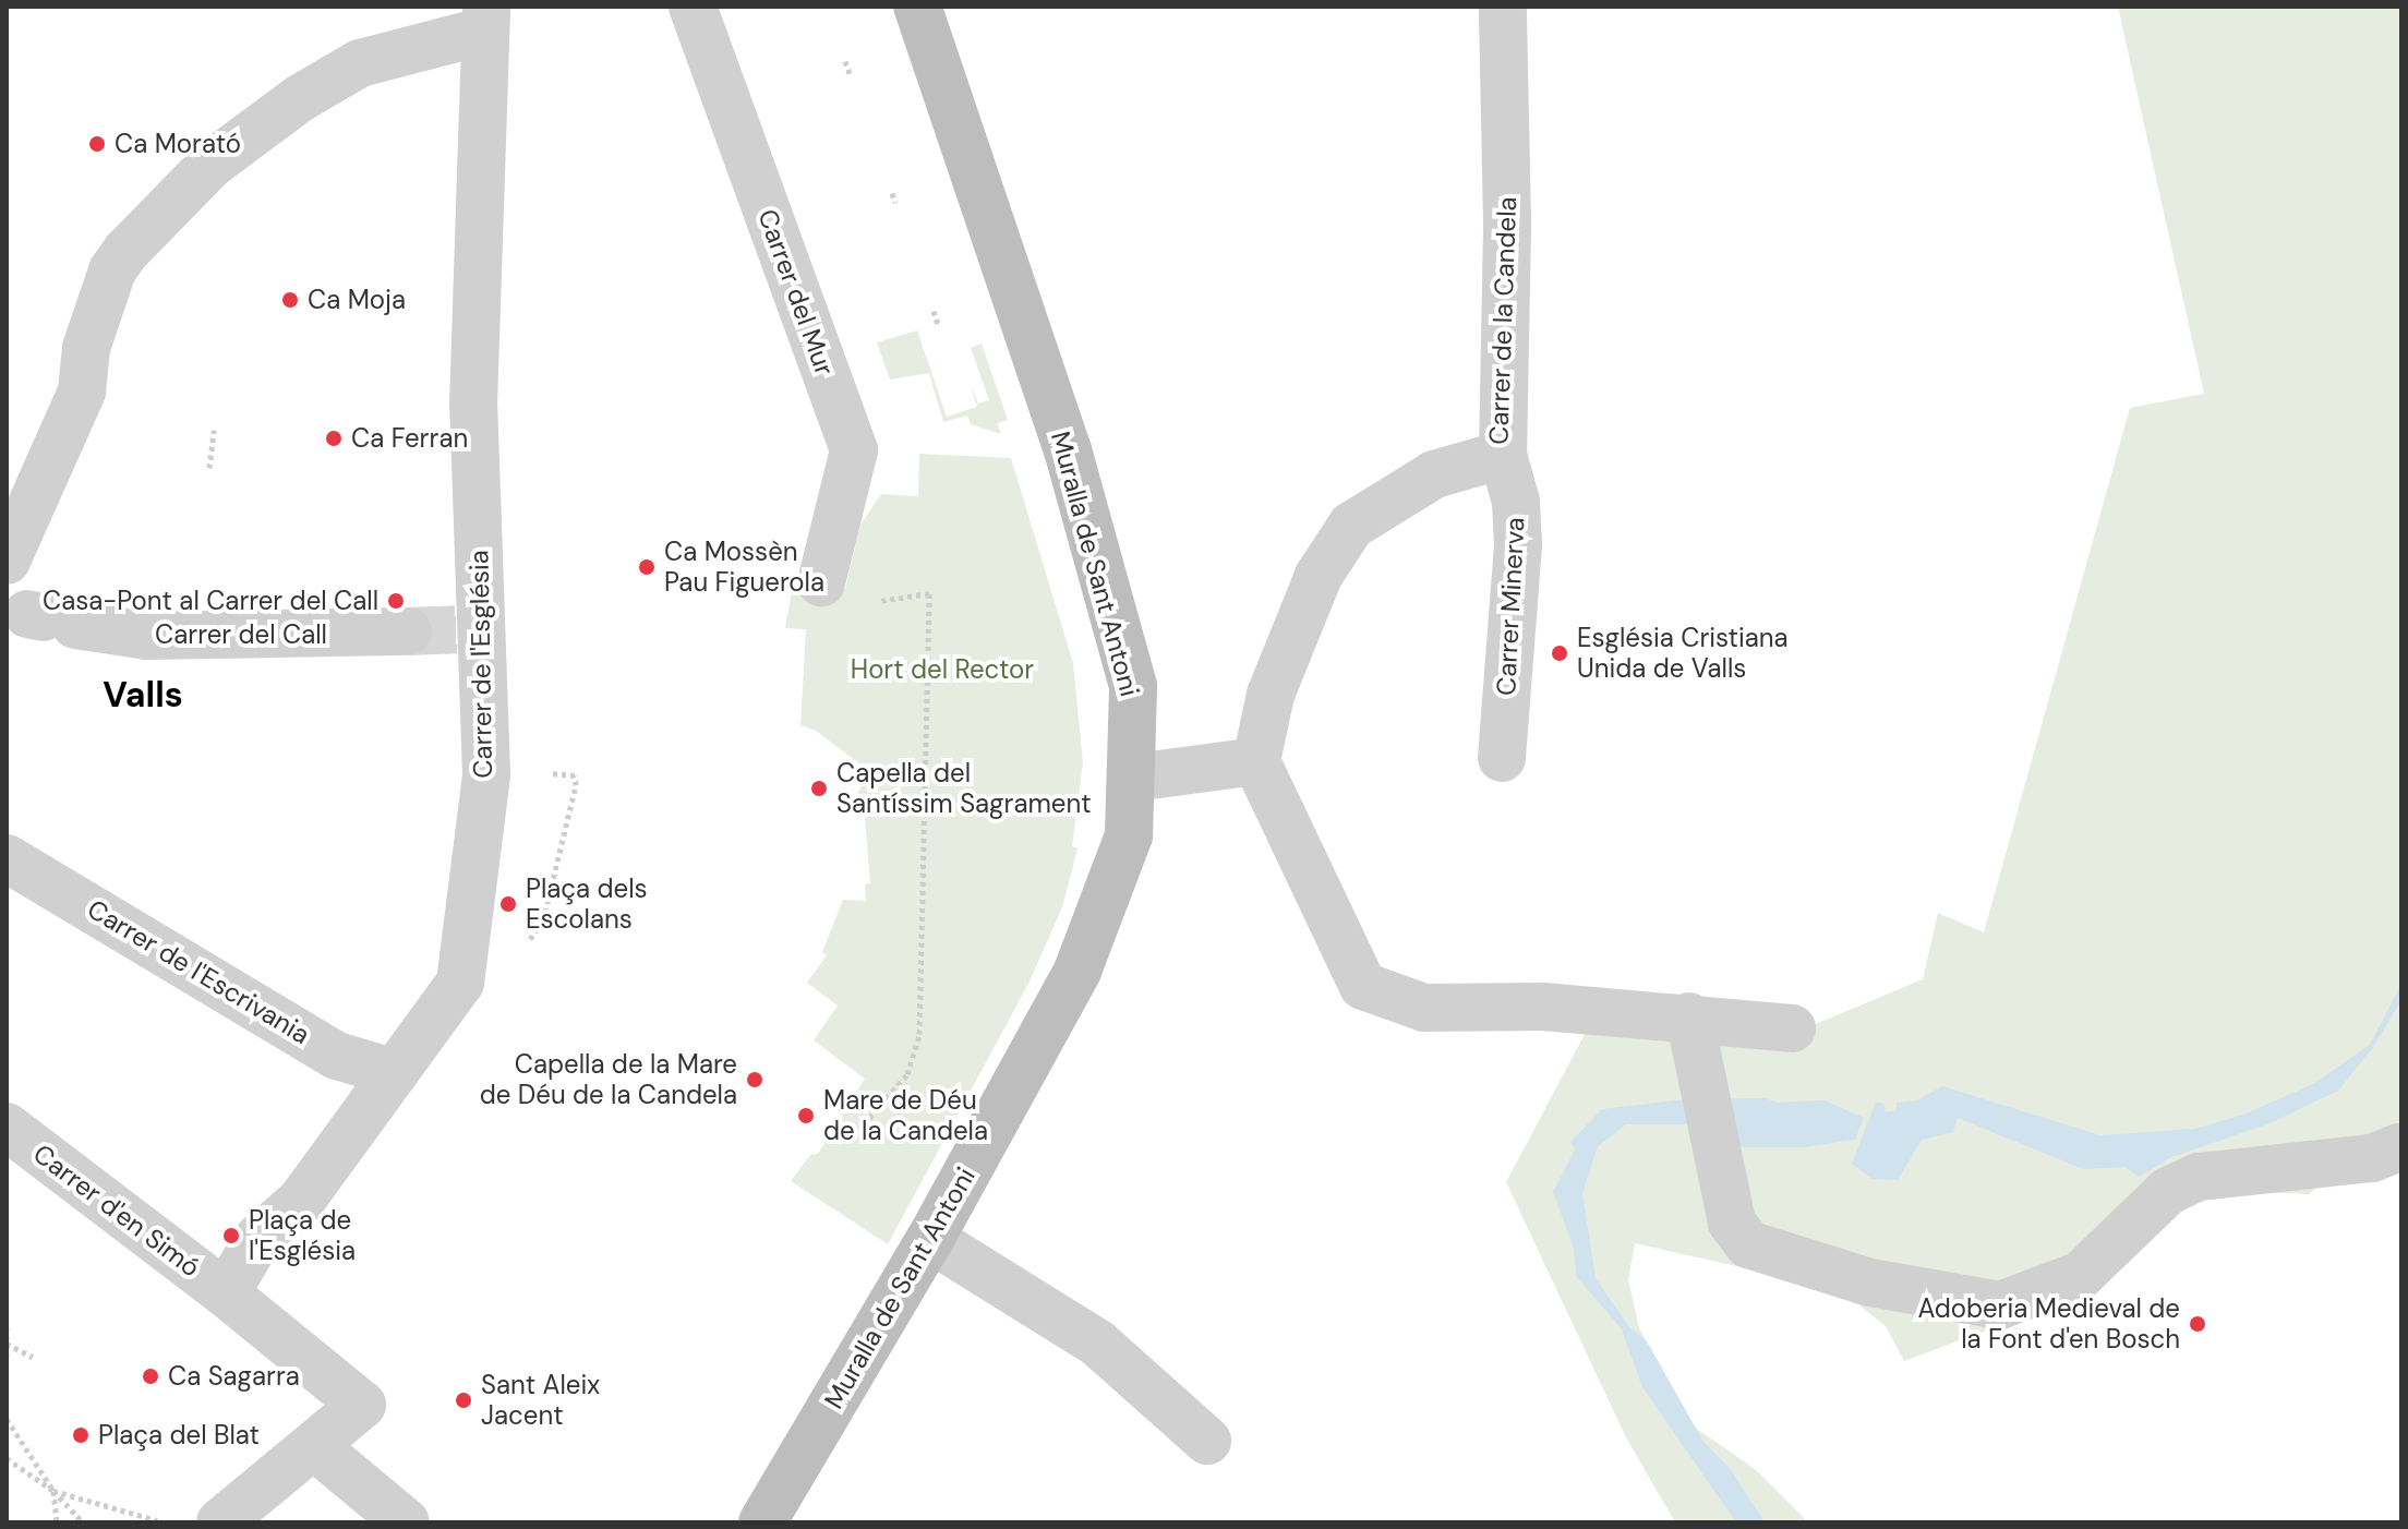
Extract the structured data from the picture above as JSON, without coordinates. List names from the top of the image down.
{
  "streets": {
    "main road": ["Muralla de Sant Antoni"],
    "street": [
      "Carrer del Mur",
      "Carrer de la Candela",
      "Carrer Minerva",
      "Carrer del Call",
      "Carrer de l'Església",
      "Carrer de l'Escrivania",
      "Carrer d'en Simó"
    ]
  },
  "crossings": [
    ["Carrer de la Candela", "Carrer Minerva"],
    ["Carrer de l'Església", "Carrer de l'Escrivania"],
    ["Carrer de l'Església", "Carrer d'en Simó"]
  ],
  "districts": ["Valls"],
  "parks": ["Hort del Rector"],
  "places": [
    "Ca Morató",
    "Ca Moja",
    "Ca Ferran",
    "Ca Mossèn Pau Figuerola",
    "Casa-Pont al Carrer del Call",
    "Església Cristiana Unida de Valls",
    "Capella del Santíssim Sagrament",
    "Plaça dels Escolans",
    "Capella de la Mare de Déu de la Candela",
    "Mare de Déu de la Candela",
    "Plaça de l'Església",
    "Adoberia Medieval de la Font d'en Bosch",
    "Ca Sagarra",
    "Sant Aleix Jacent",
    "Plaça del Blat"
  ]
}
